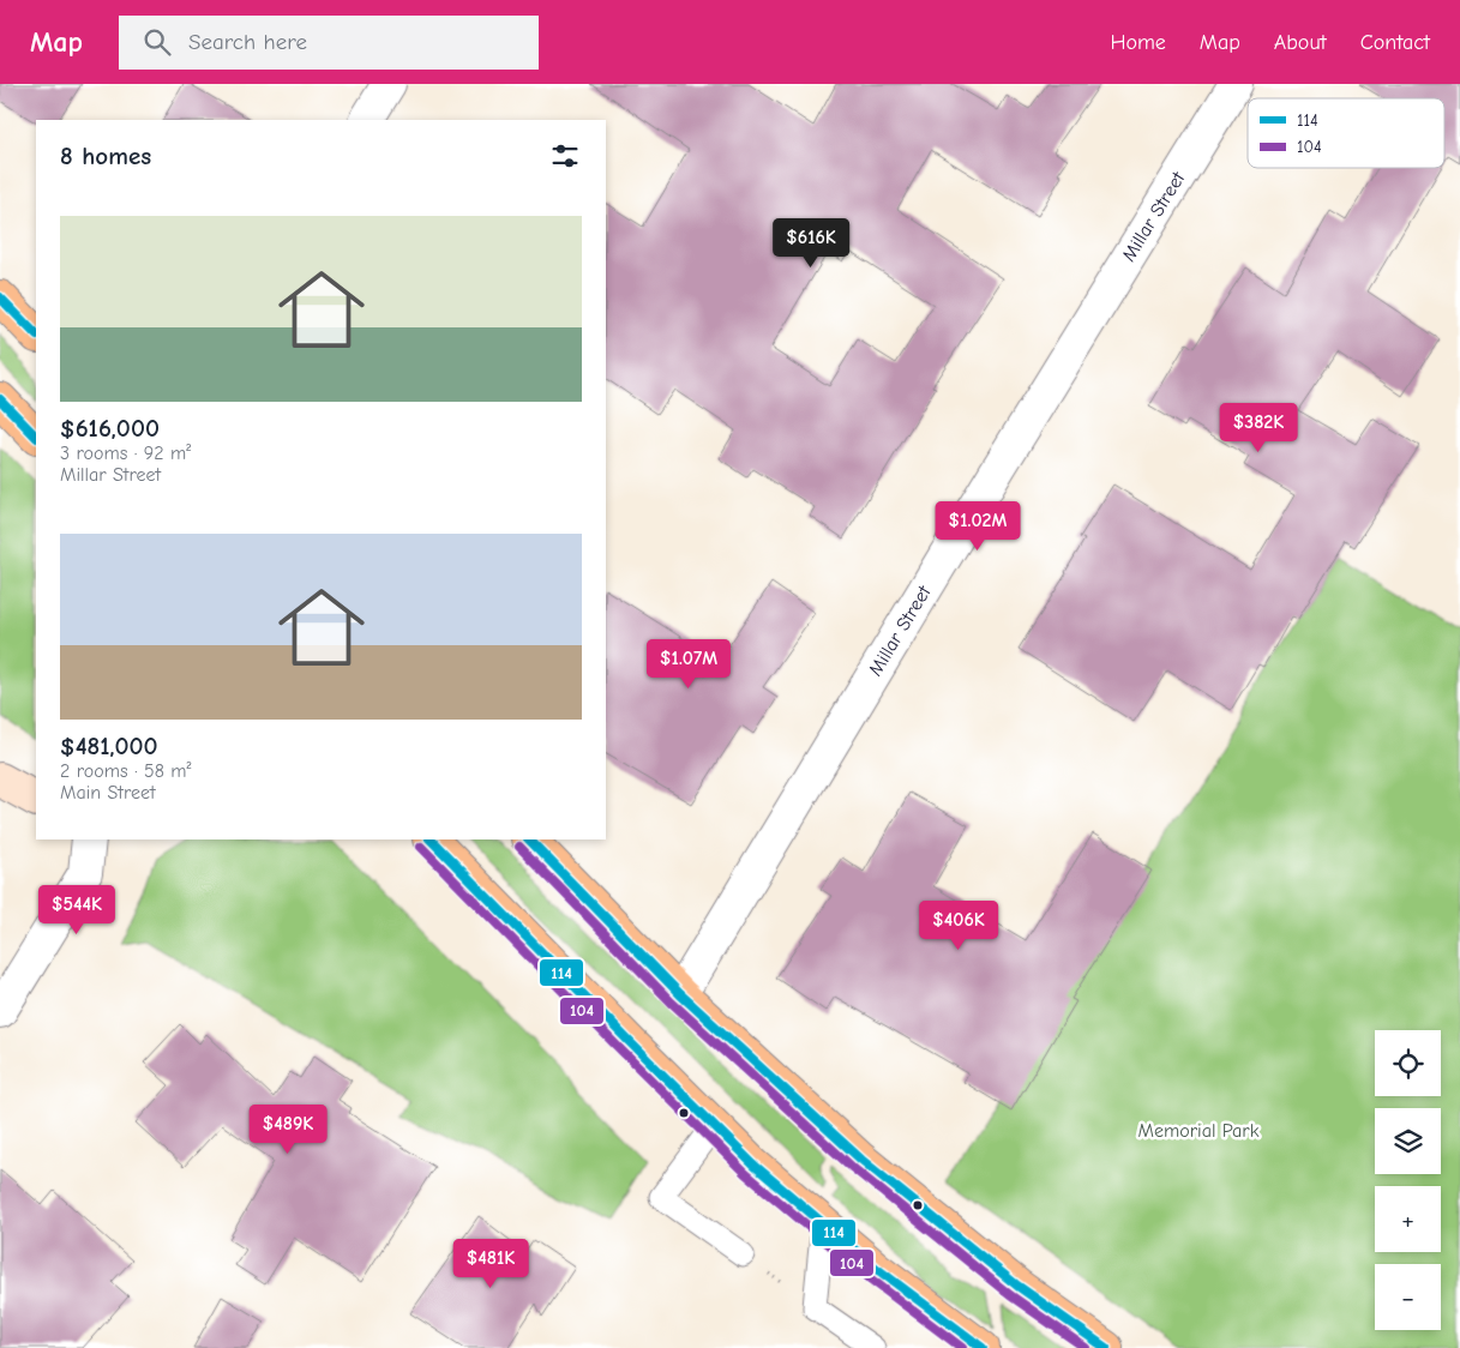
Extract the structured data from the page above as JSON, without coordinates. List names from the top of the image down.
{
  "streets": {
    "street": ["Millar Street"]
  },
  "parks": ["Memorial Park"],
  "lines": ["transit line 114", "transit line 104"],
  "legend": ["114", "104"],
  "page": {
    "header": "Map",
    "search": "Search here",
    "nav": [
      "Home",
      "Map",
      "About",
      "Contact"
    ],
    "heading": "8 homes",
    "list": [
      {
        "name": "$616,000",
        "note": "3 rooms · 92 m² · Millar Street"
      },
      {
        "name": "$481,000",
        "note": "2 rooms · 58 m² · Main Street"
      }
    ],
    "price": [
      "$616K",
      "$382K",
      "$1.02M",
      "$1.07M",
      "$544K",
      "$406K",
      "$489K",
      "$481K"
    ],
    "map_buttons": ["+", "−"]
  }
}
